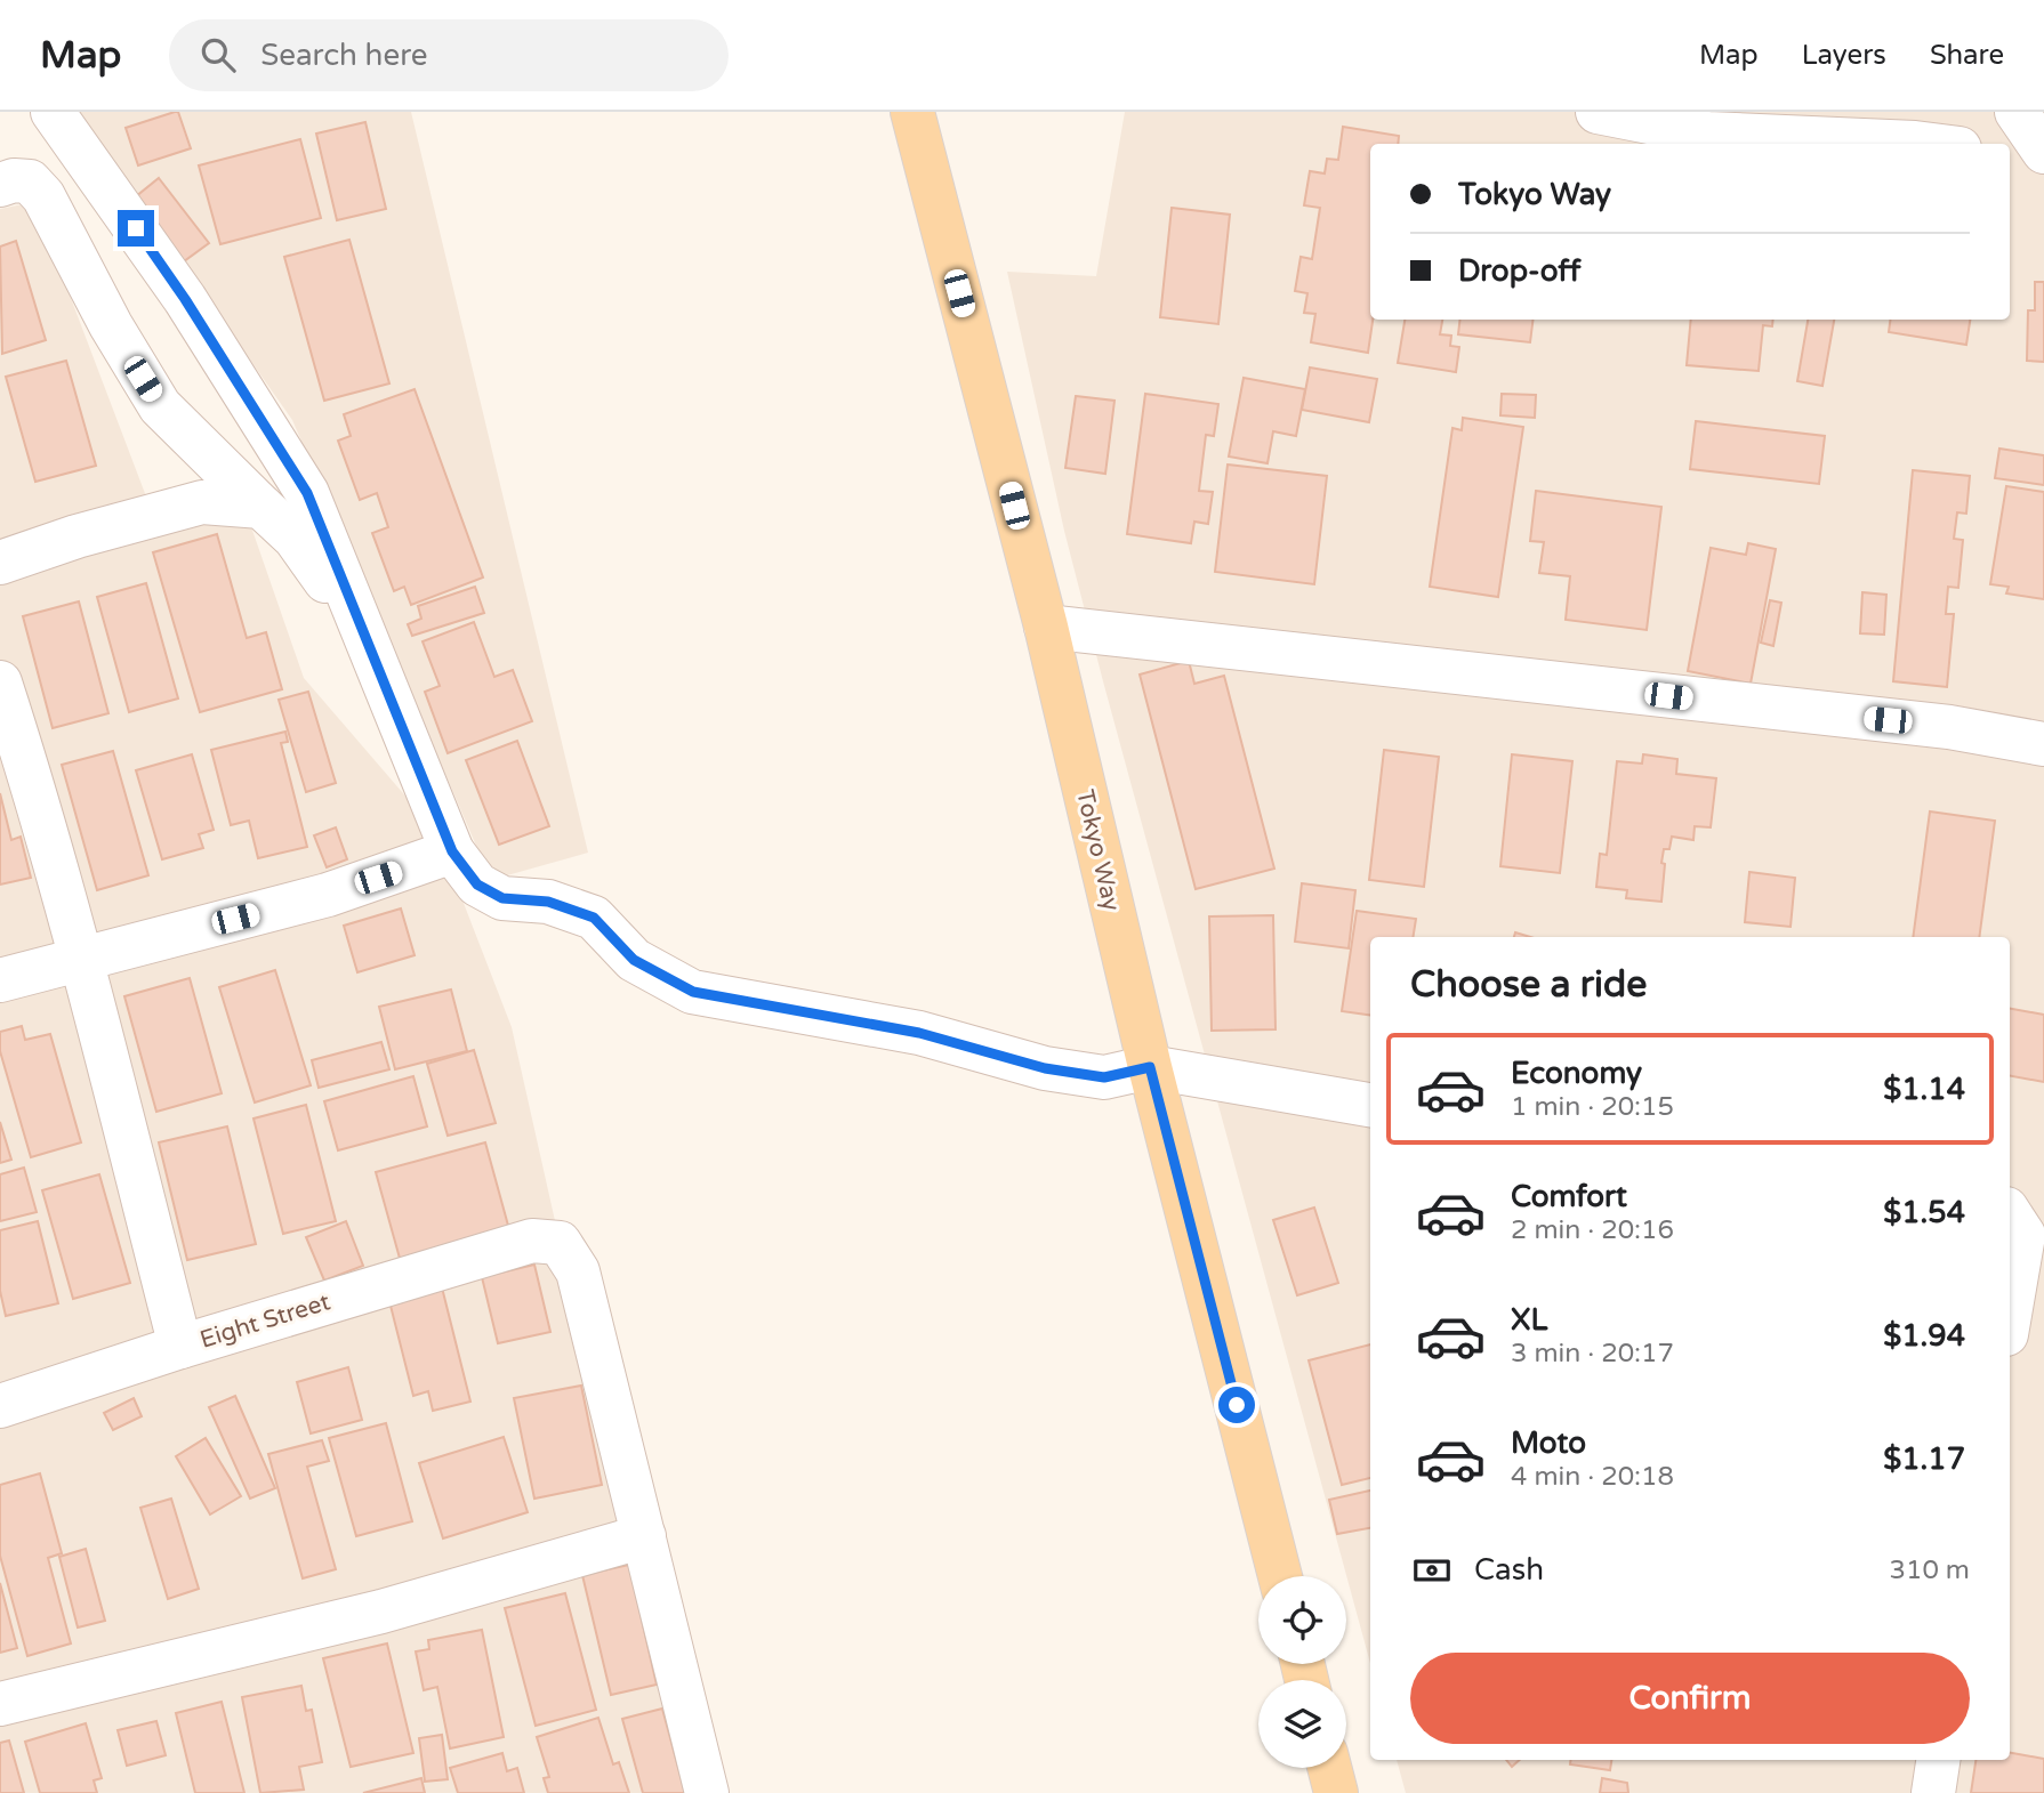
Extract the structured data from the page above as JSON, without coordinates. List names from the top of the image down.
{
  "streets": {
    "main road": ["Tokyo Way"],
    "street": ["Eight Street"]
  },
  "page": {
    "header": "Map",
    "search": "Search here",
    "nav": ["Map", "Layers", "Share"],
    "banner": ["Tokyo Way", "Drop-off"],
    "heading": "Choose a ride",
    "list": [
      {
        "name": "Economy",
        "note": "1 min · 20:15",
        "value": "$1.14"
      },
      {
        "name": "Comfort",
        "note": "2 min · 20:16",
        "value": "$1.54"
      },
      {
        "name": "XL",
        "note": "3 min · 20:17",
        "value": "$1.94"
      },
      {
        "name": "Moto",
        "note": "4 min · 20:18",
        "value": "$1.17"
      }
    ],
    "pay": ["Cash", "310 m"],
    "buttons": "Confirm"
  }
}
